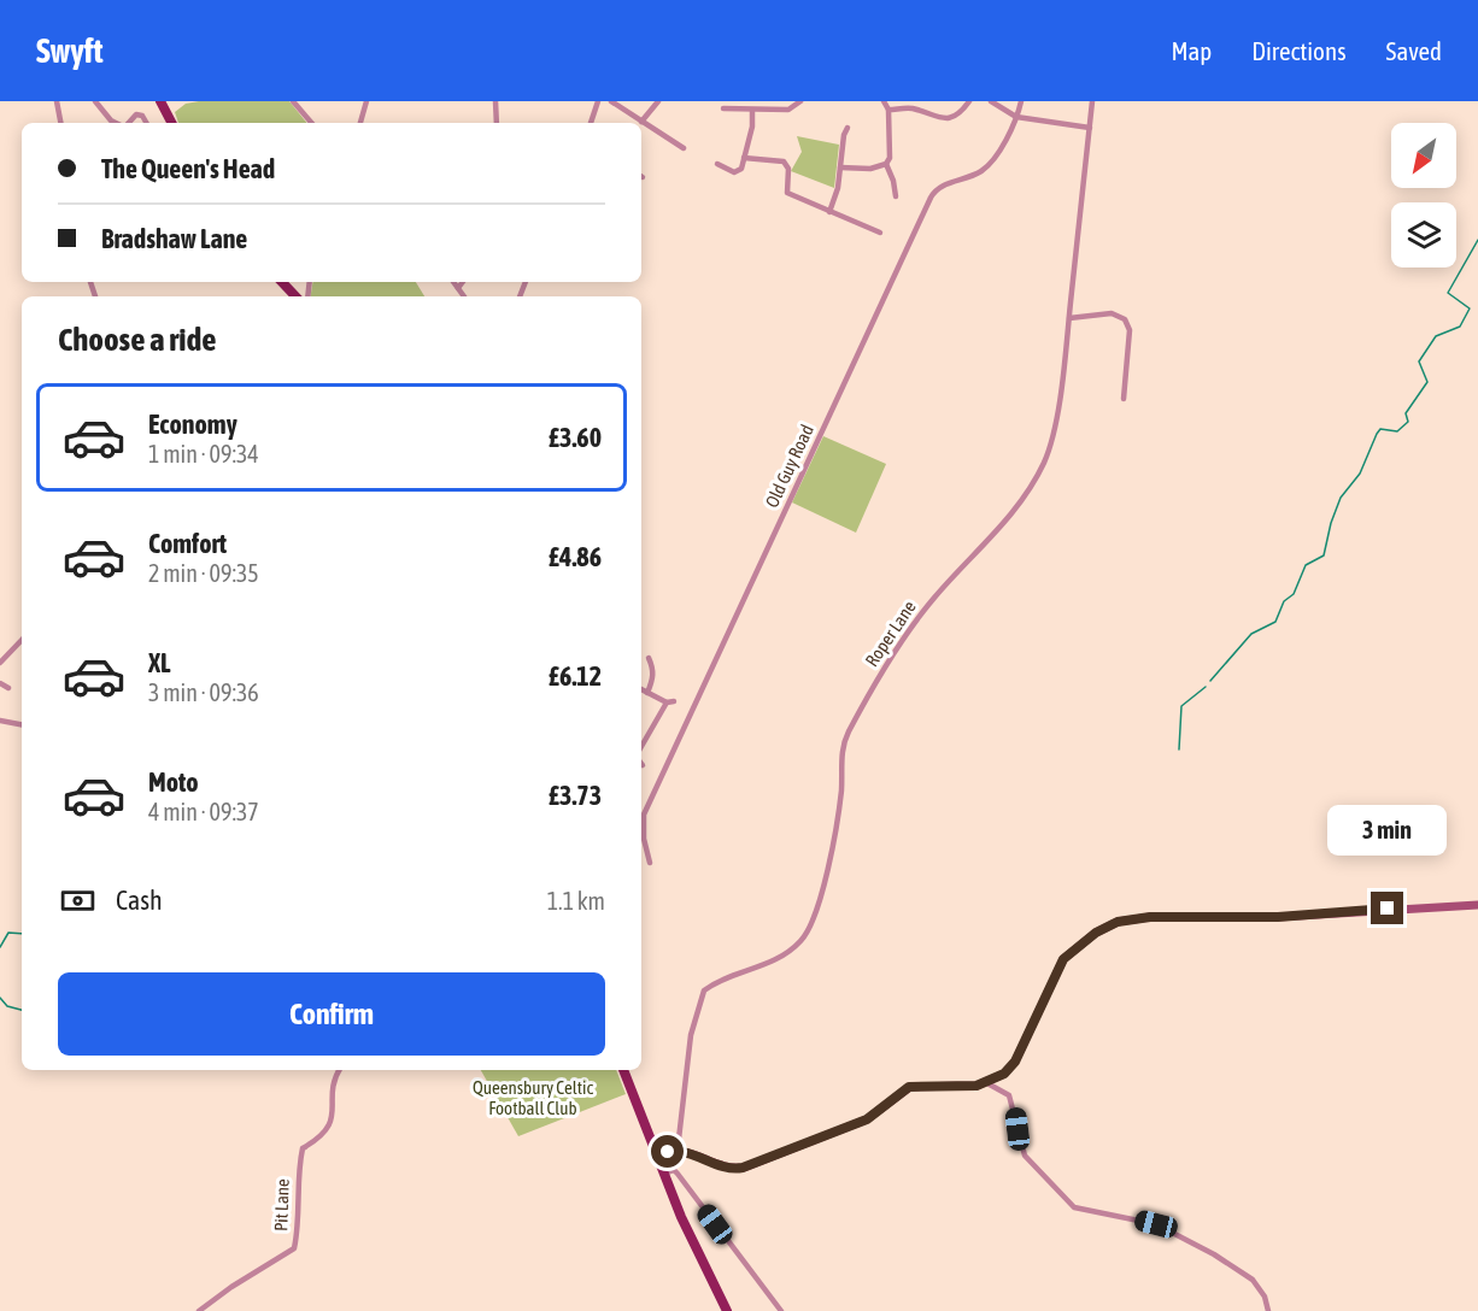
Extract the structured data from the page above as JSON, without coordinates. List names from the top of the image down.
{
  "streets": {
    "street": ["Old Guy Road", "Roper Lane", "Pit Lane"]
  },
  "parks": ["Queensbury Celtic Football Club"],
  "north": "bottom left",
  "page": {
    "header": "Swyft",
    "nav": ["Map", "Directions", "Saved"],
    "banner": ["The Queen's Head", "Bradshaw Lane"],
    "heading": "Choose a ride",
    "list": [
      {
        "name": "Economy",
        "note": "1 min · 09:34",
        "value": "£3.60"
      },
      {
        "name": "Comfort",
        "note": "2 min · 09:35",
        "value": "£4.86"
      },
      {
        "name": "XL",
        "note": "3 min · 09:36",
        "value": "£6.12"
      },
      {
        "name": "Moto",
        "note": "4 min · 09:37",
        "value": "£3.73"
      }
    ],
    "bubble": "3 min",
    "pay": ["Cash", "1.1 km"],
    "buttons": "Confirm"
  }
}
